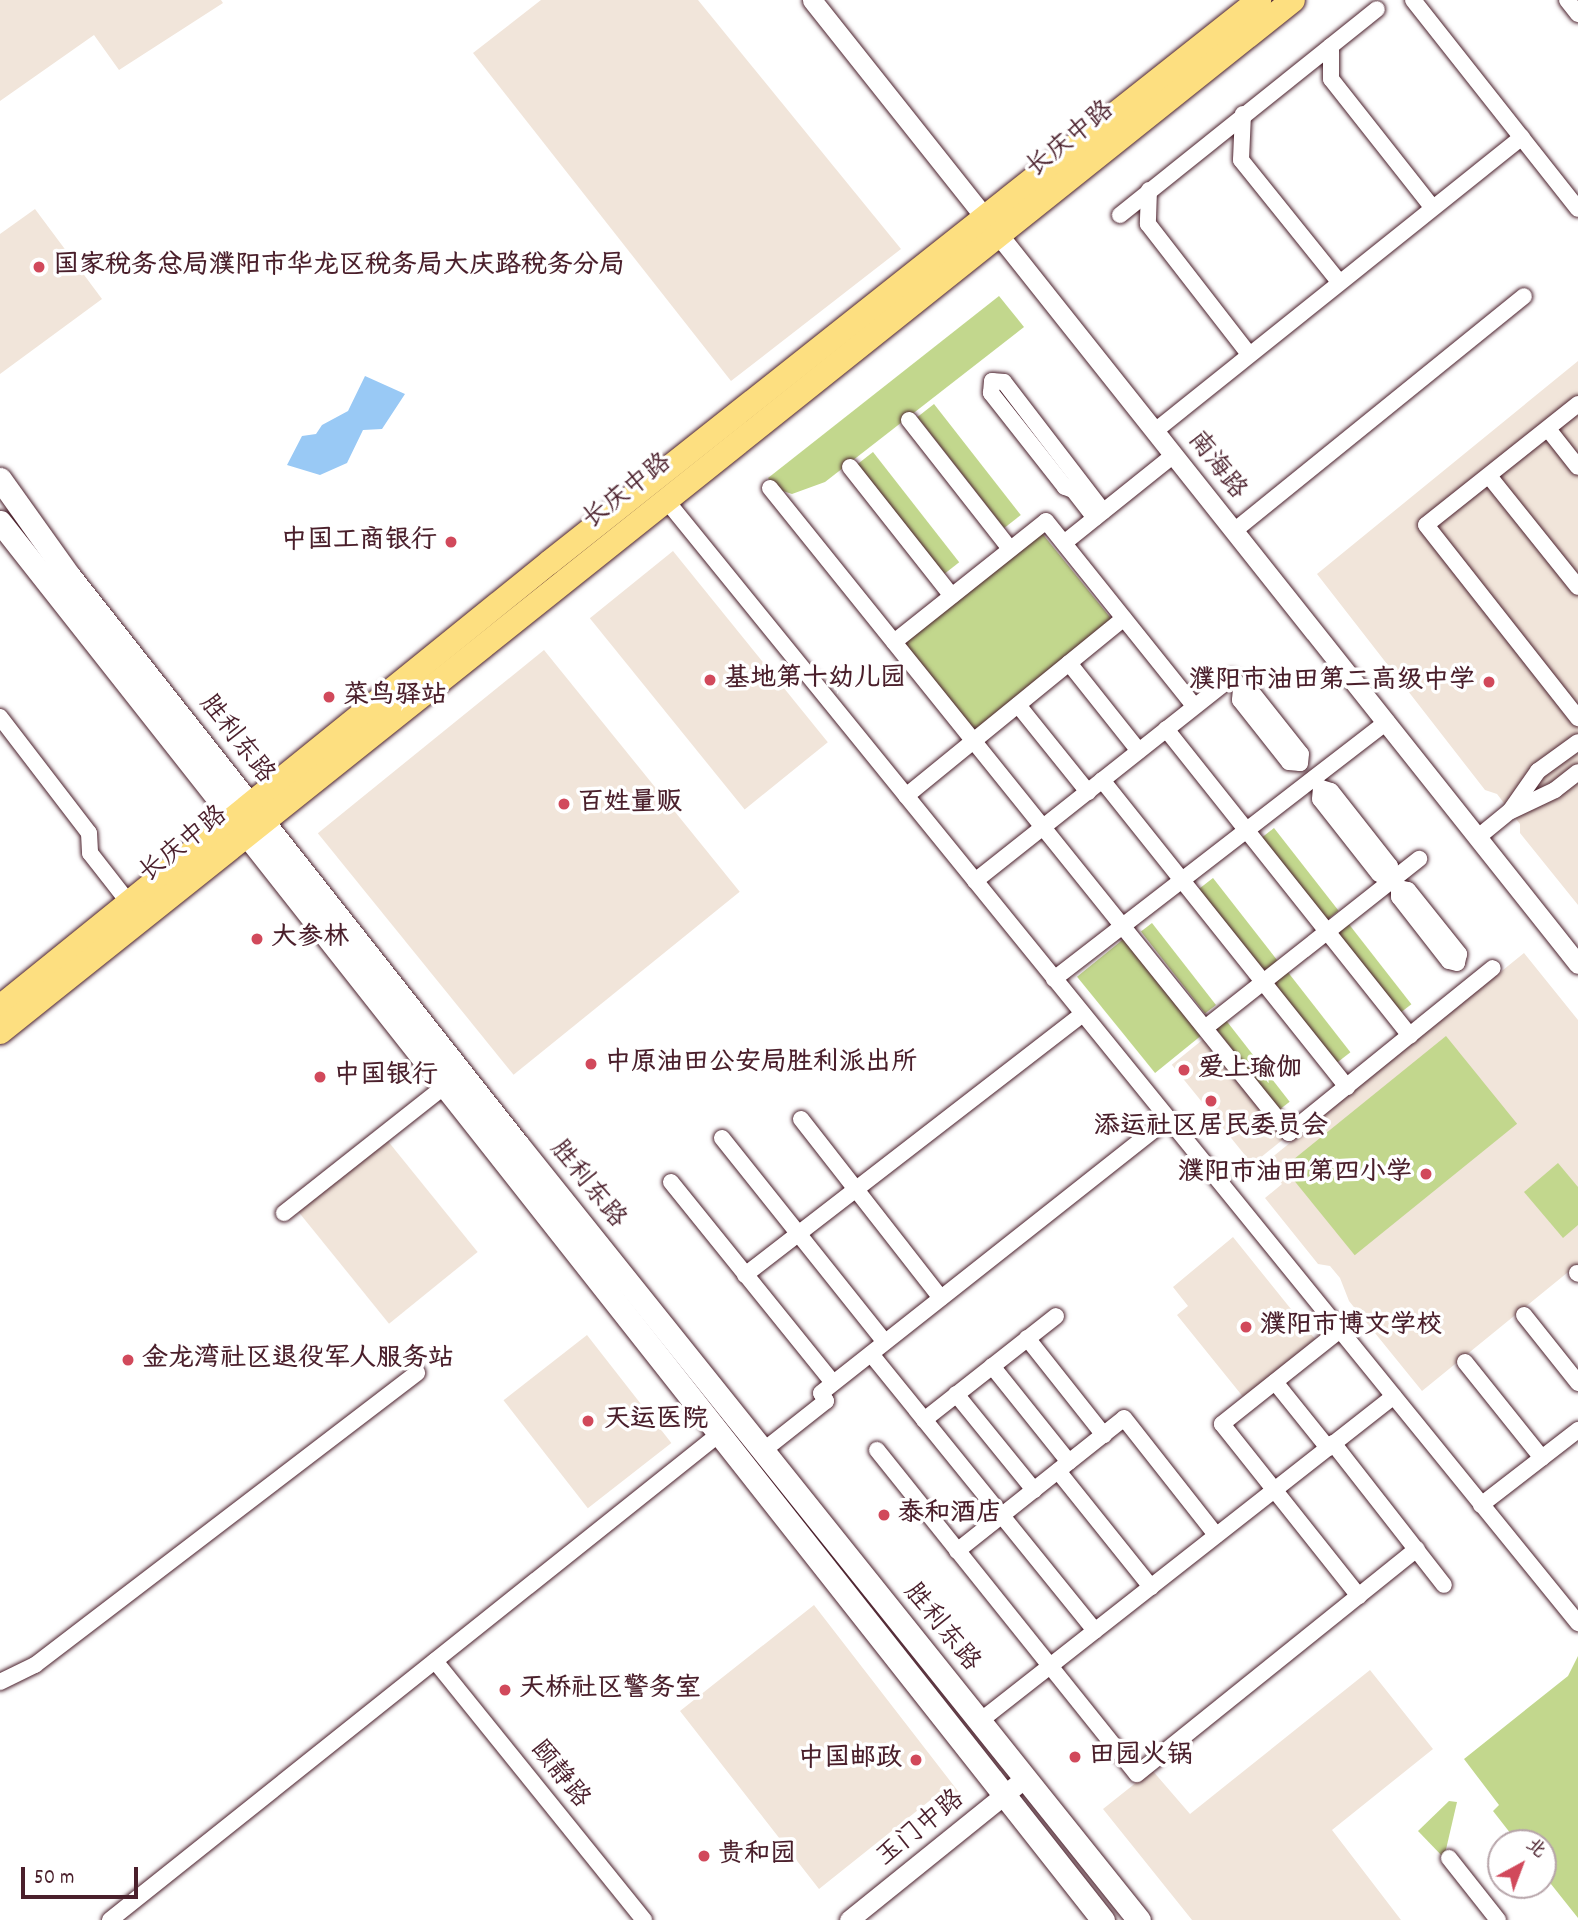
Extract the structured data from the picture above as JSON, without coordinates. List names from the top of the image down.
{
  "streets": {
    "main road": ["长庆中路", "胜利东路"],
    "street": ["南海路", "颐静路", "玉门中路"]
  },
  "crossings": [
    ["长庆中路", "南海路"],
    ["长庆中路", "胜利东路"],
    ["胜利东路", "玉门中路"]
  ],
  "places": [
    "国家税务总局濮阳市华龙区税务局大庆路税务分局",
    "中国工商银行",
    "基地第十幼儿园",
    "濮阳市油田第二高级中学",
    "菜鸟驿站",
    "百姓量贩",
    "大参林",
    "中原油田公安局胜利派出所",
    "爱上瑜伽",
    "中国银行",
    "添运社区居民委员会",
    "濮阳市油田第四小学",
    "濮阳市博文学校",
    "金龙湾社区退役军人服务站",
    "天运医院",
    "泰和酒店",
    "天桥社区警务室",
    "田园火锅",
    "中国邮政",
    "贵和园"
  ],
  "scale_bar": "50 m",
  "north": "top right"
}
